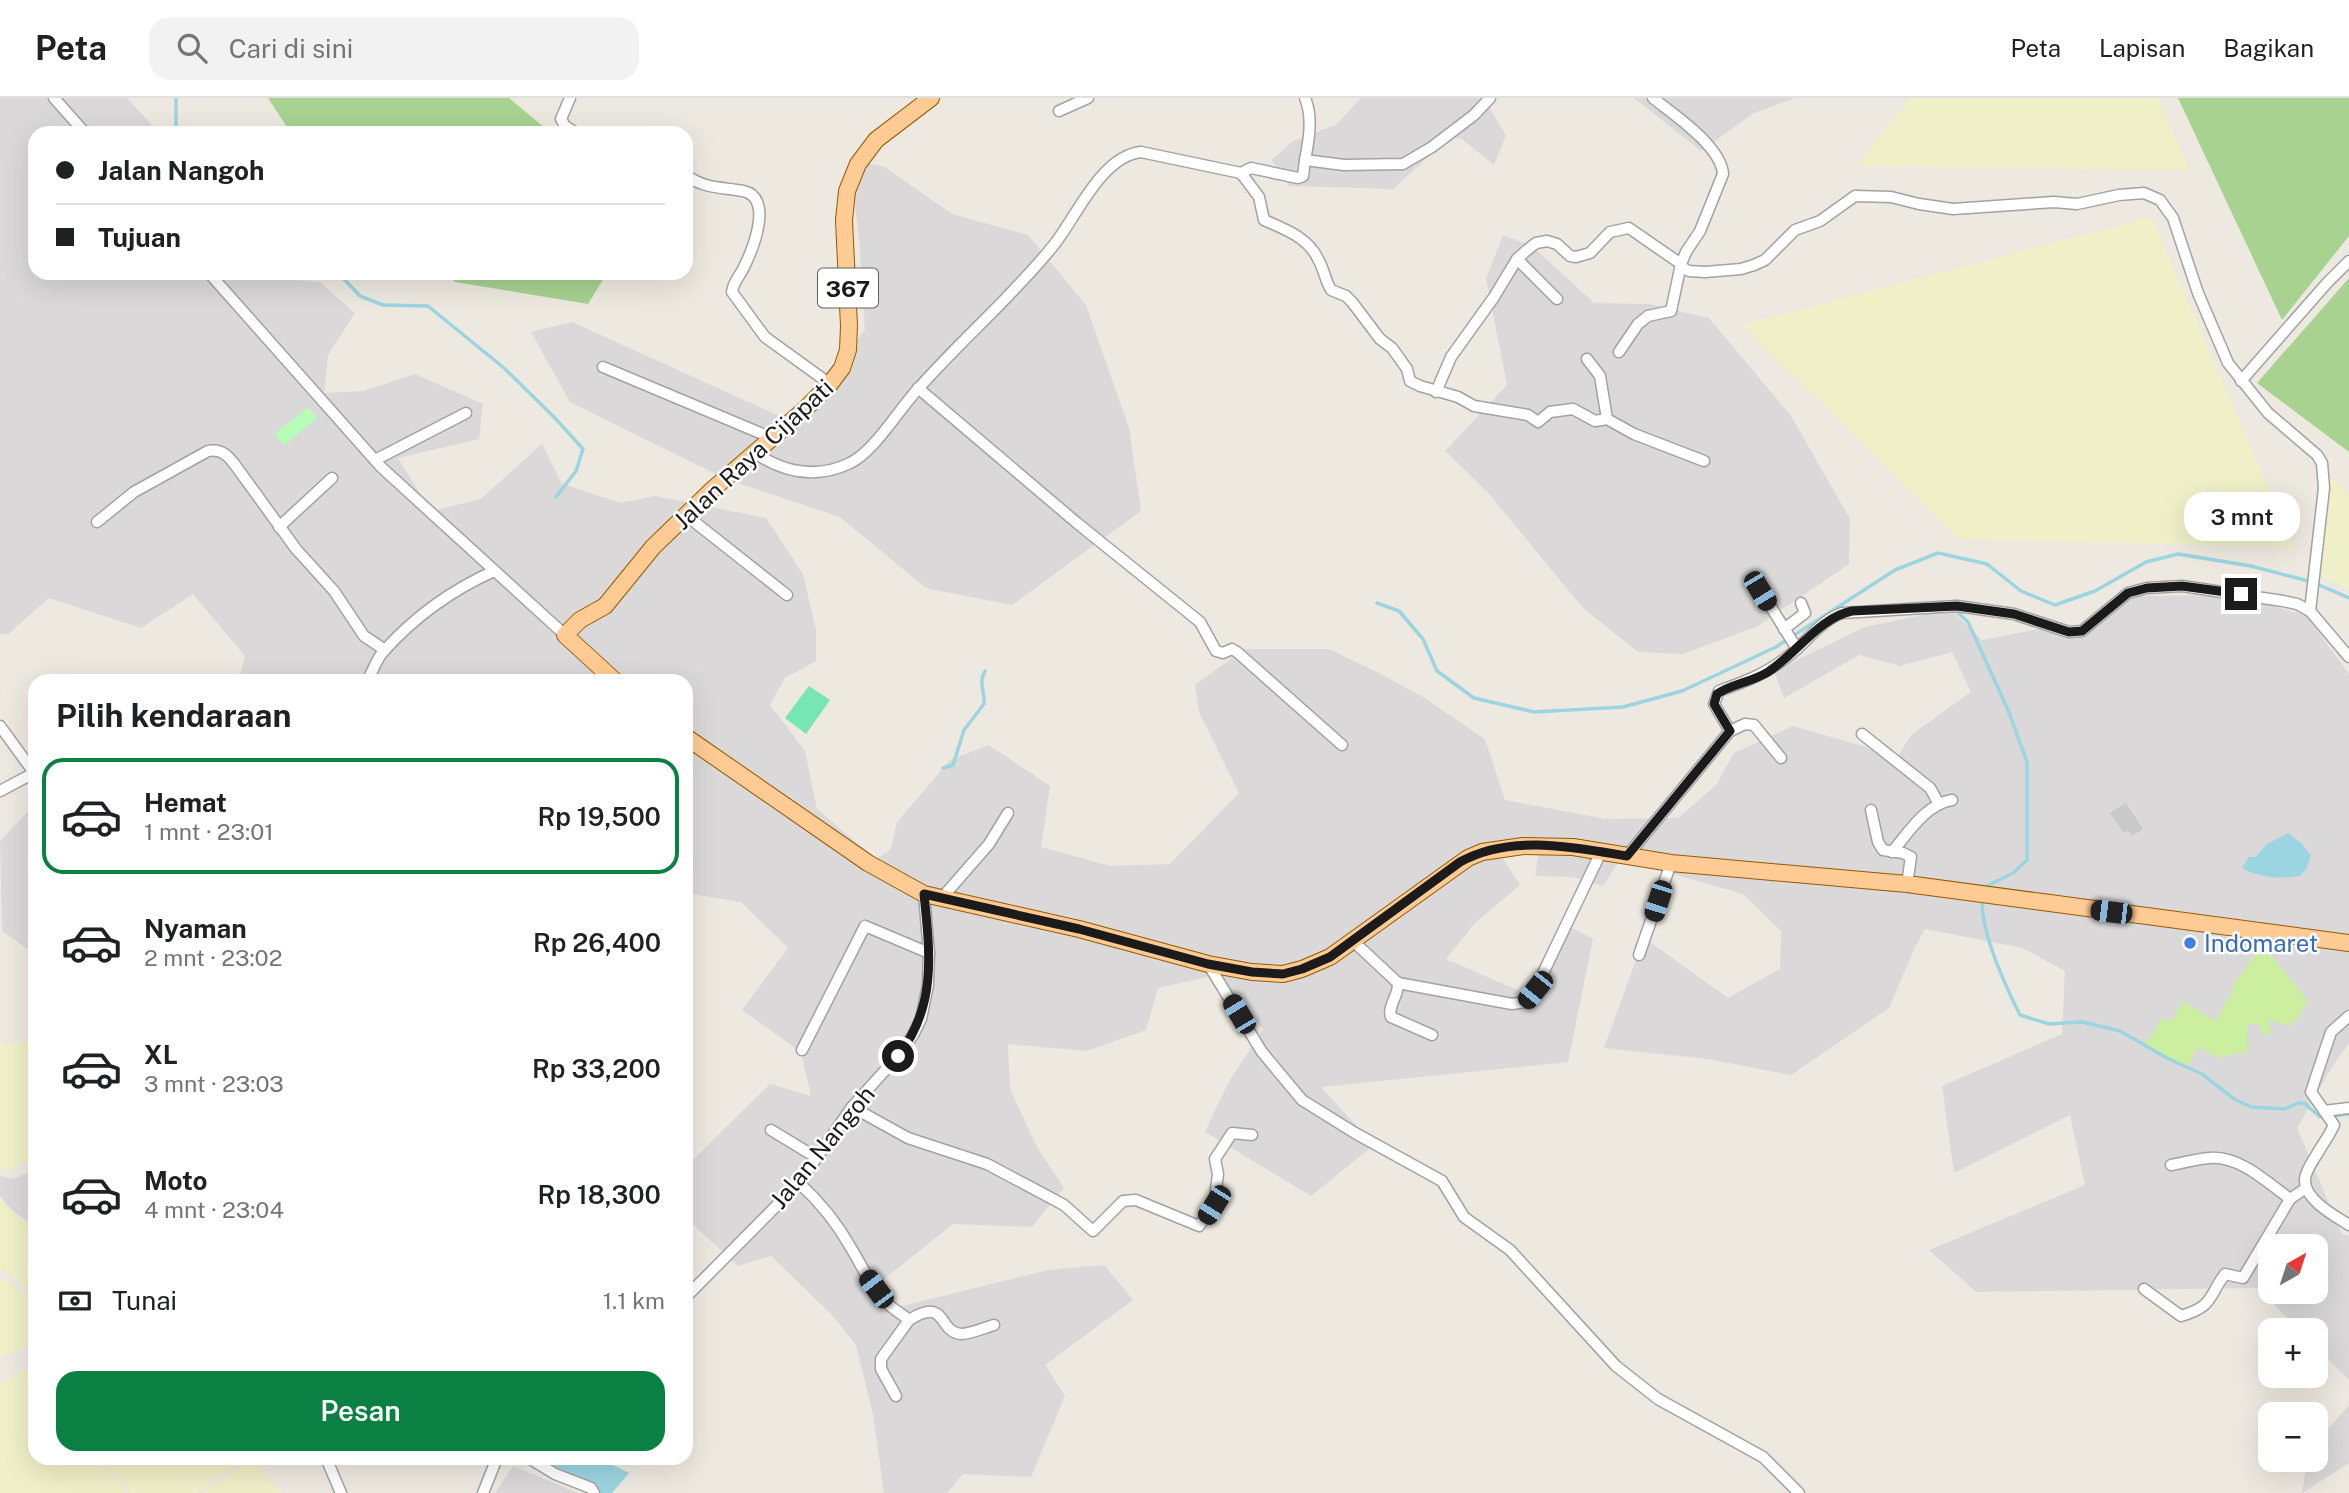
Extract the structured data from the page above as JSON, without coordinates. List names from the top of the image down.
{
  "streets": {
    "main road": ["367", "Jalan Raya Cijapati"],
    "street": ["Jalan Nangoh"]
  },
  "places": ["Indomaret"],
  "north": "top right",
  "page": {
    "header": "Peta",
    "search": "Cari di sini",
    "nav": ["Peta", "Lapisan", "Bagikan"],
    "banner": ["Jalan Nangoh", "Tujuan"],
    "bubble": "3 mnt",
    "heading": "Pilih kendaraan",
    "list": [
      {
        "name": "Hemat",
        "note": "1 mnt · 23:01",
        "value": "Rp 19,500"
      },
      {
        "name": "Nyaman",
        "note": "2 mnt · 23:02",
        "value": "Rp 26,400"
      },
      {
        "name": "XL",
        "note": "3 mnt · 23:03",
        "value": "Rp 33,200"
      },
      {
        "name": "Moto",
        "note": "4 mnt · 23:04",
        "value": "Rp 18,300"
      }
    ],
    "map_buttons": ["+", "−"],
    "pay": ["Tunai", "1.1 km"],
    "buttons": "Pesan"
  }
}
